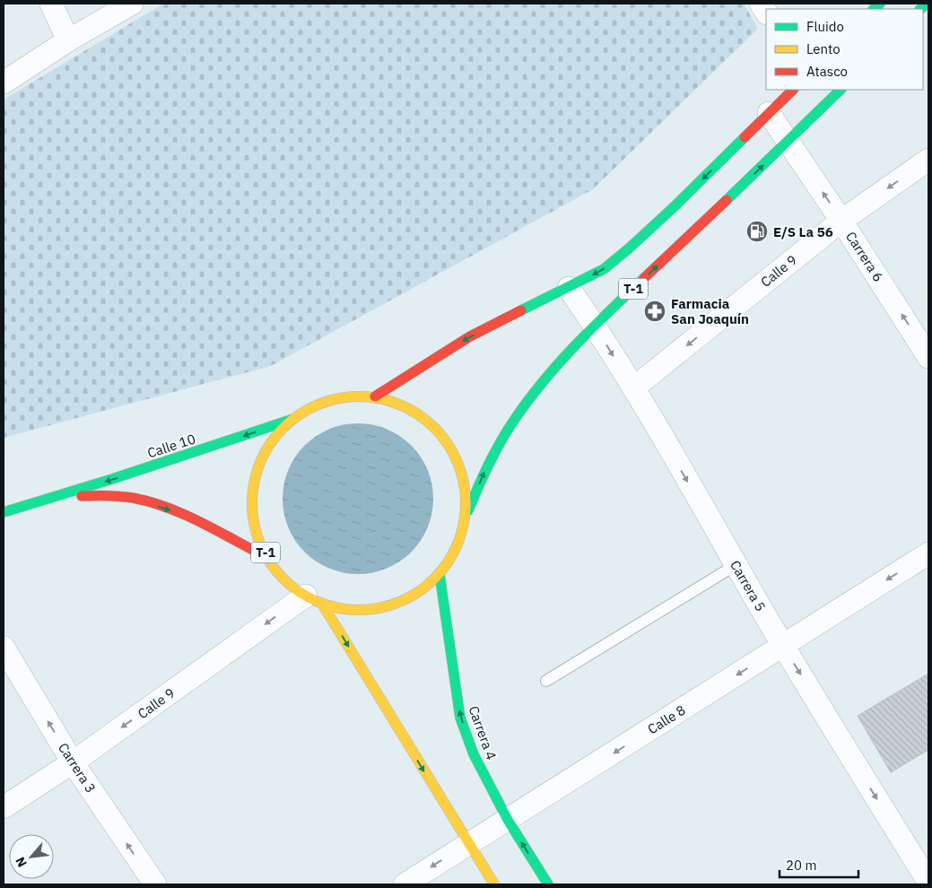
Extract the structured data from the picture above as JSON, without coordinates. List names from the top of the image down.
{
  "streets": {
    "main road": ["T-1", "Calle 10", "Carrera 4"],
    "street": [
      "Carrera 6",
      "Calle 9",
      "Carrera 5",
      "Calle 8",
      "Carrera 3"
    ]
  },
  "crossings": [
    ["Carrera 6", "Calle 9"],
    ["Carrera 6", "T-1"],
    ["Calle 9", "T-1"],
    ["Calle 9", "Carrera 5"],
    ["Calle 9", "Carrera 3"],
    ["T-1", "Calle 10"],
    ["T-1", "Carrera 5"],
    ["T-1", "Calle 8"],
    ["T-1", "Carrera 4"],
    ["Carrera 5", "Calle 8"],
    ["Calle 8", "Carrera 4"]
  ],
  "one_way": [
    "Carrera 6",
    "Calle 9",
    "Carrera 5",
    "Calle 8",
    "Carrera 3"
  ],
  "places": {
    "fuel station": ["E/S La 56"],
    "pharmacy": ["Farmacia San Joaquín"]
  },
  "legend": ["Fluido", "Lento", "Atasco"],
  "scale_bar": "20 m",
  "north": "bottom left"
}
